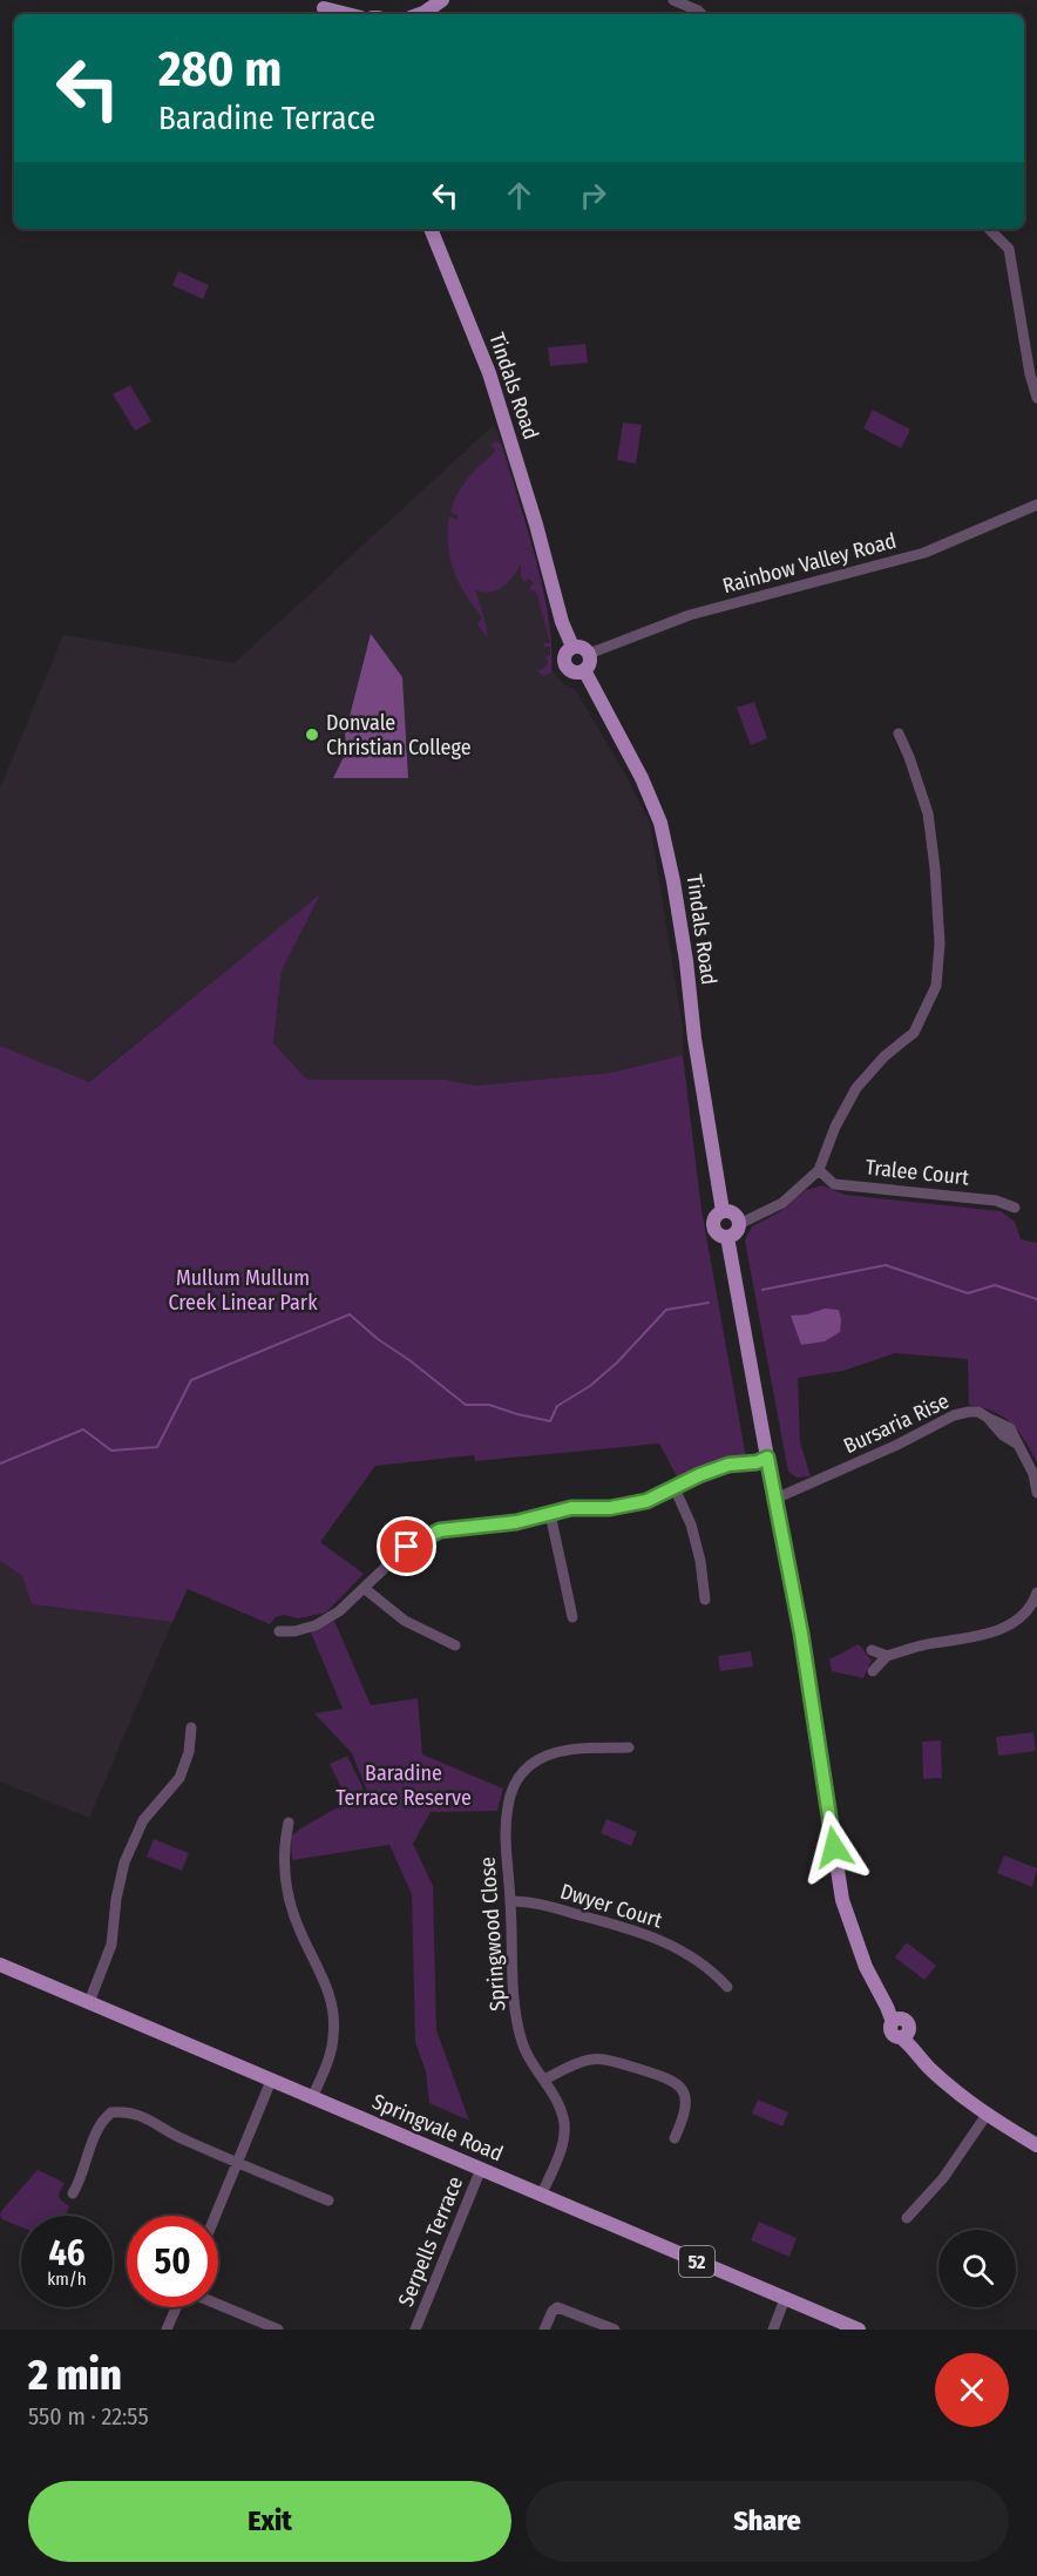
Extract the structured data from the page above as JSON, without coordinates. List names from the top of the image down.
{
  "streets": {
    "main road": ["Tindals Road", "Springvale Road", "52"],
    "street": [
      "Rainbow Valley Road",
      "Tralee Court",
      "Bursaria Rise",
      "Dwyer Court",
      "Springwood Close",
      "Serpells Terrace"
    ]
  },
  "crossings": [
    ["Tindals Road", "Rainbow Valley Road"],
    ["Dwyer Court", "Springwood Close"],
    ["Springwood Close", "Springvale Road"],
    ["Springvale Road", "Serpells Terrace"]
  ],
  "parks": ["Mullum Mullum Creek Linear Park", "Baradine Terrace Reserve"],
  "places": ["Donvale Christian College"],
  "page": {
    "turn": ["280 m", "Baradine Terrace"],
    "speed": "46 km/h",
    "limit": "50",
    "heading": ["2 min", "550 m · 22:55"],
    "buttons": ["Exit", "Share"]
  }
}
